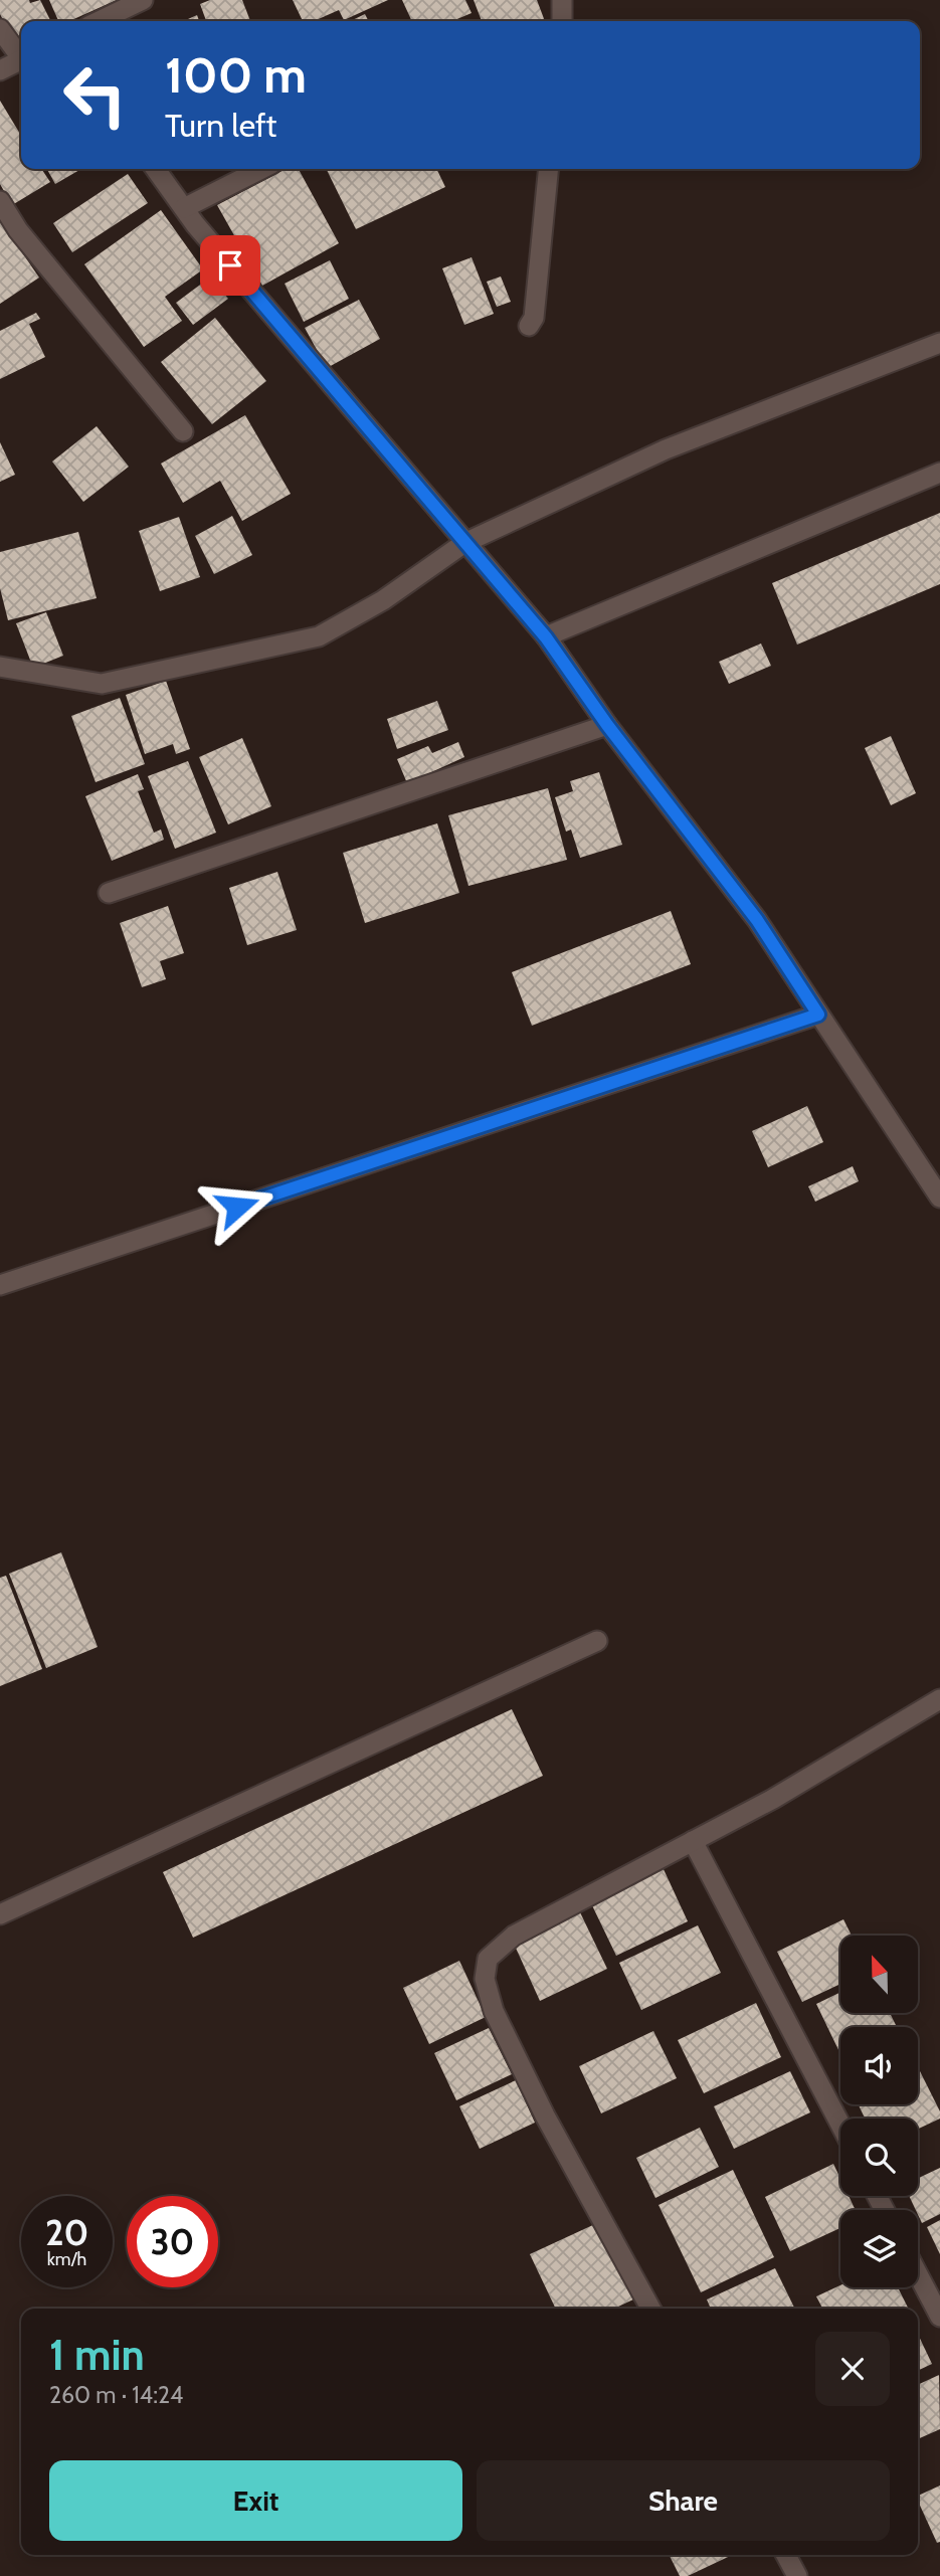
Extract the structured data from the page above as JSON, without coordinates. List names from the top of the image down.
{
  "north": "top",
  "page": {
    "turn": ["100 m", "Turn left"],
    "speed": "20 km/h",
    "limit": "30",
    "heading": ["1 min", "260 m · 14:24"],
    "buttons": ["Exit", "Share"]
  }
}
